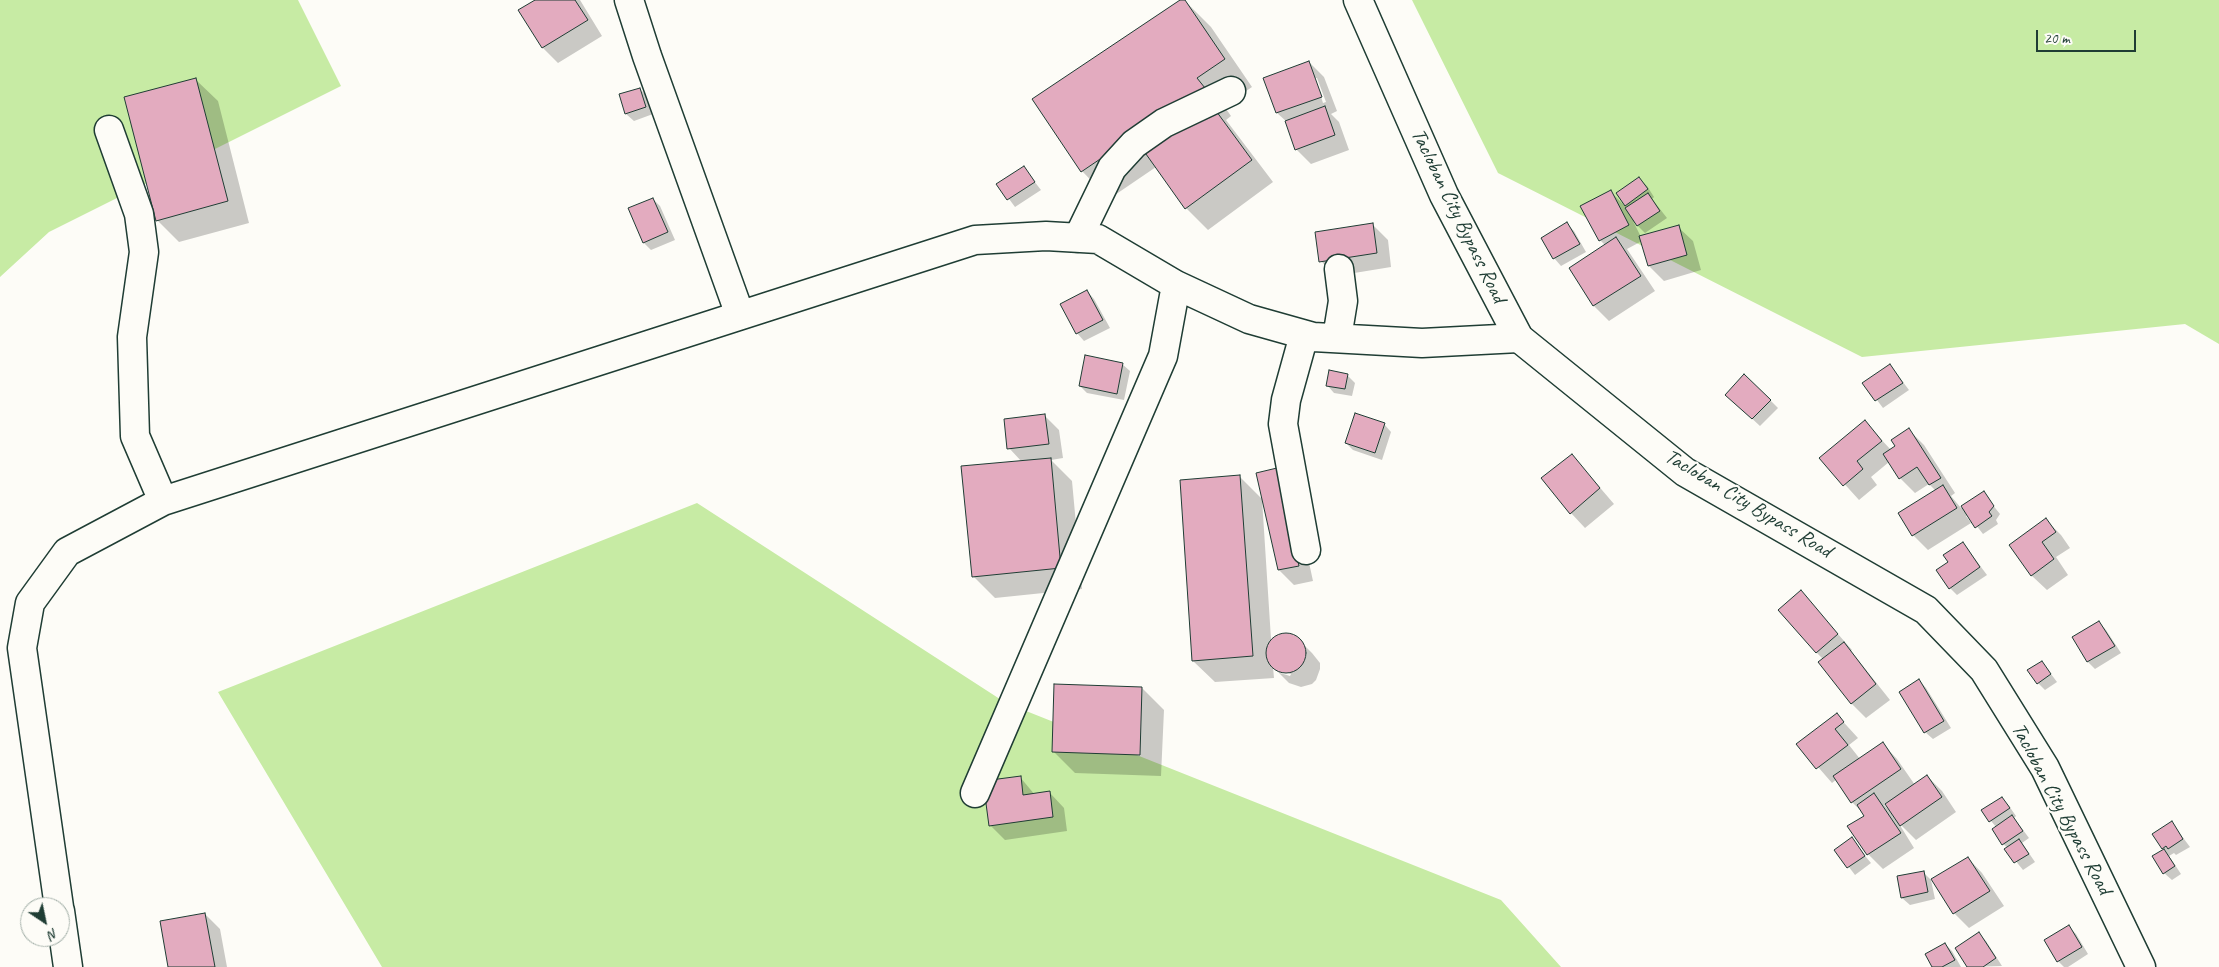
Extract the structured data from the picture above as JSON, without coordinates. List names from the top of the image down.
{
  "streets": {
    "main road": ["Tacloban City Bypass Road"]
  },
  "scale_bar": "20 m",
  "north": "bottom right"
}
